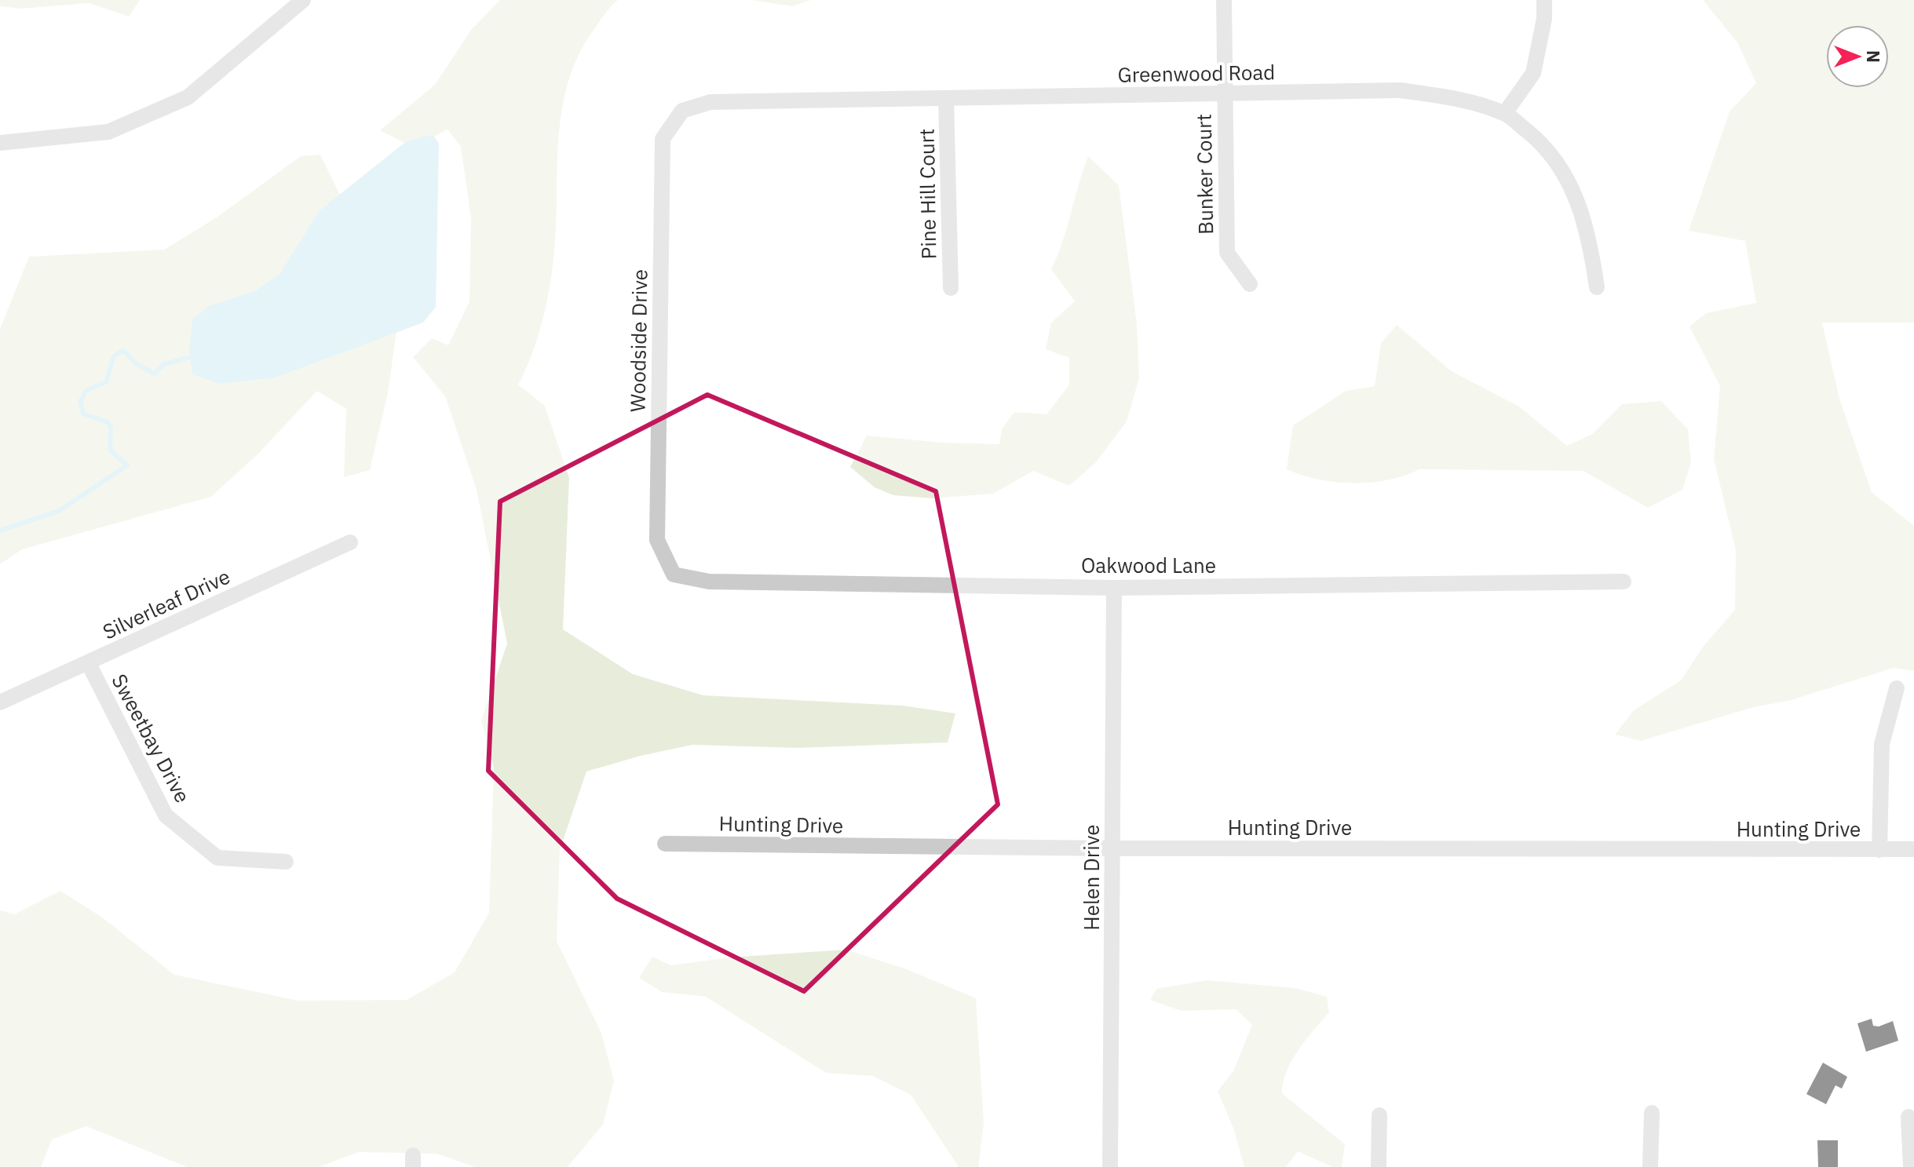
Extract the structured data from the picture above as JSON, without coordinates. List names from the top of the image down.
{
  "streets": {
    "street": [
      "Greenwood Road",
      "Bunker Court",
      "Pine Hill Court",
      "Woodside Drive",
      "Oakwood Lane",
      "Silverleaf Drive",
      "Sweetbay Drive",
      "Hunting Drive",
      "Helen Drive"
    ]
  },
  "crossings": [
    ["Greenwood Road", "Bunker Court"],
    ["Greenwood Road", "Pine Hill Court"],
    ["Greenwood Road", "Woodside Drive"],
    ["Woodside Drive", "Oakwood Lane"],
    ["Oakwood Lane", "Helen Drive"],
    ["Silverleaf Drive", "Sweetbay Drive"],
    ["Hunting Drive", "Helen Drive"]
  ],
  "north": "right"
}
